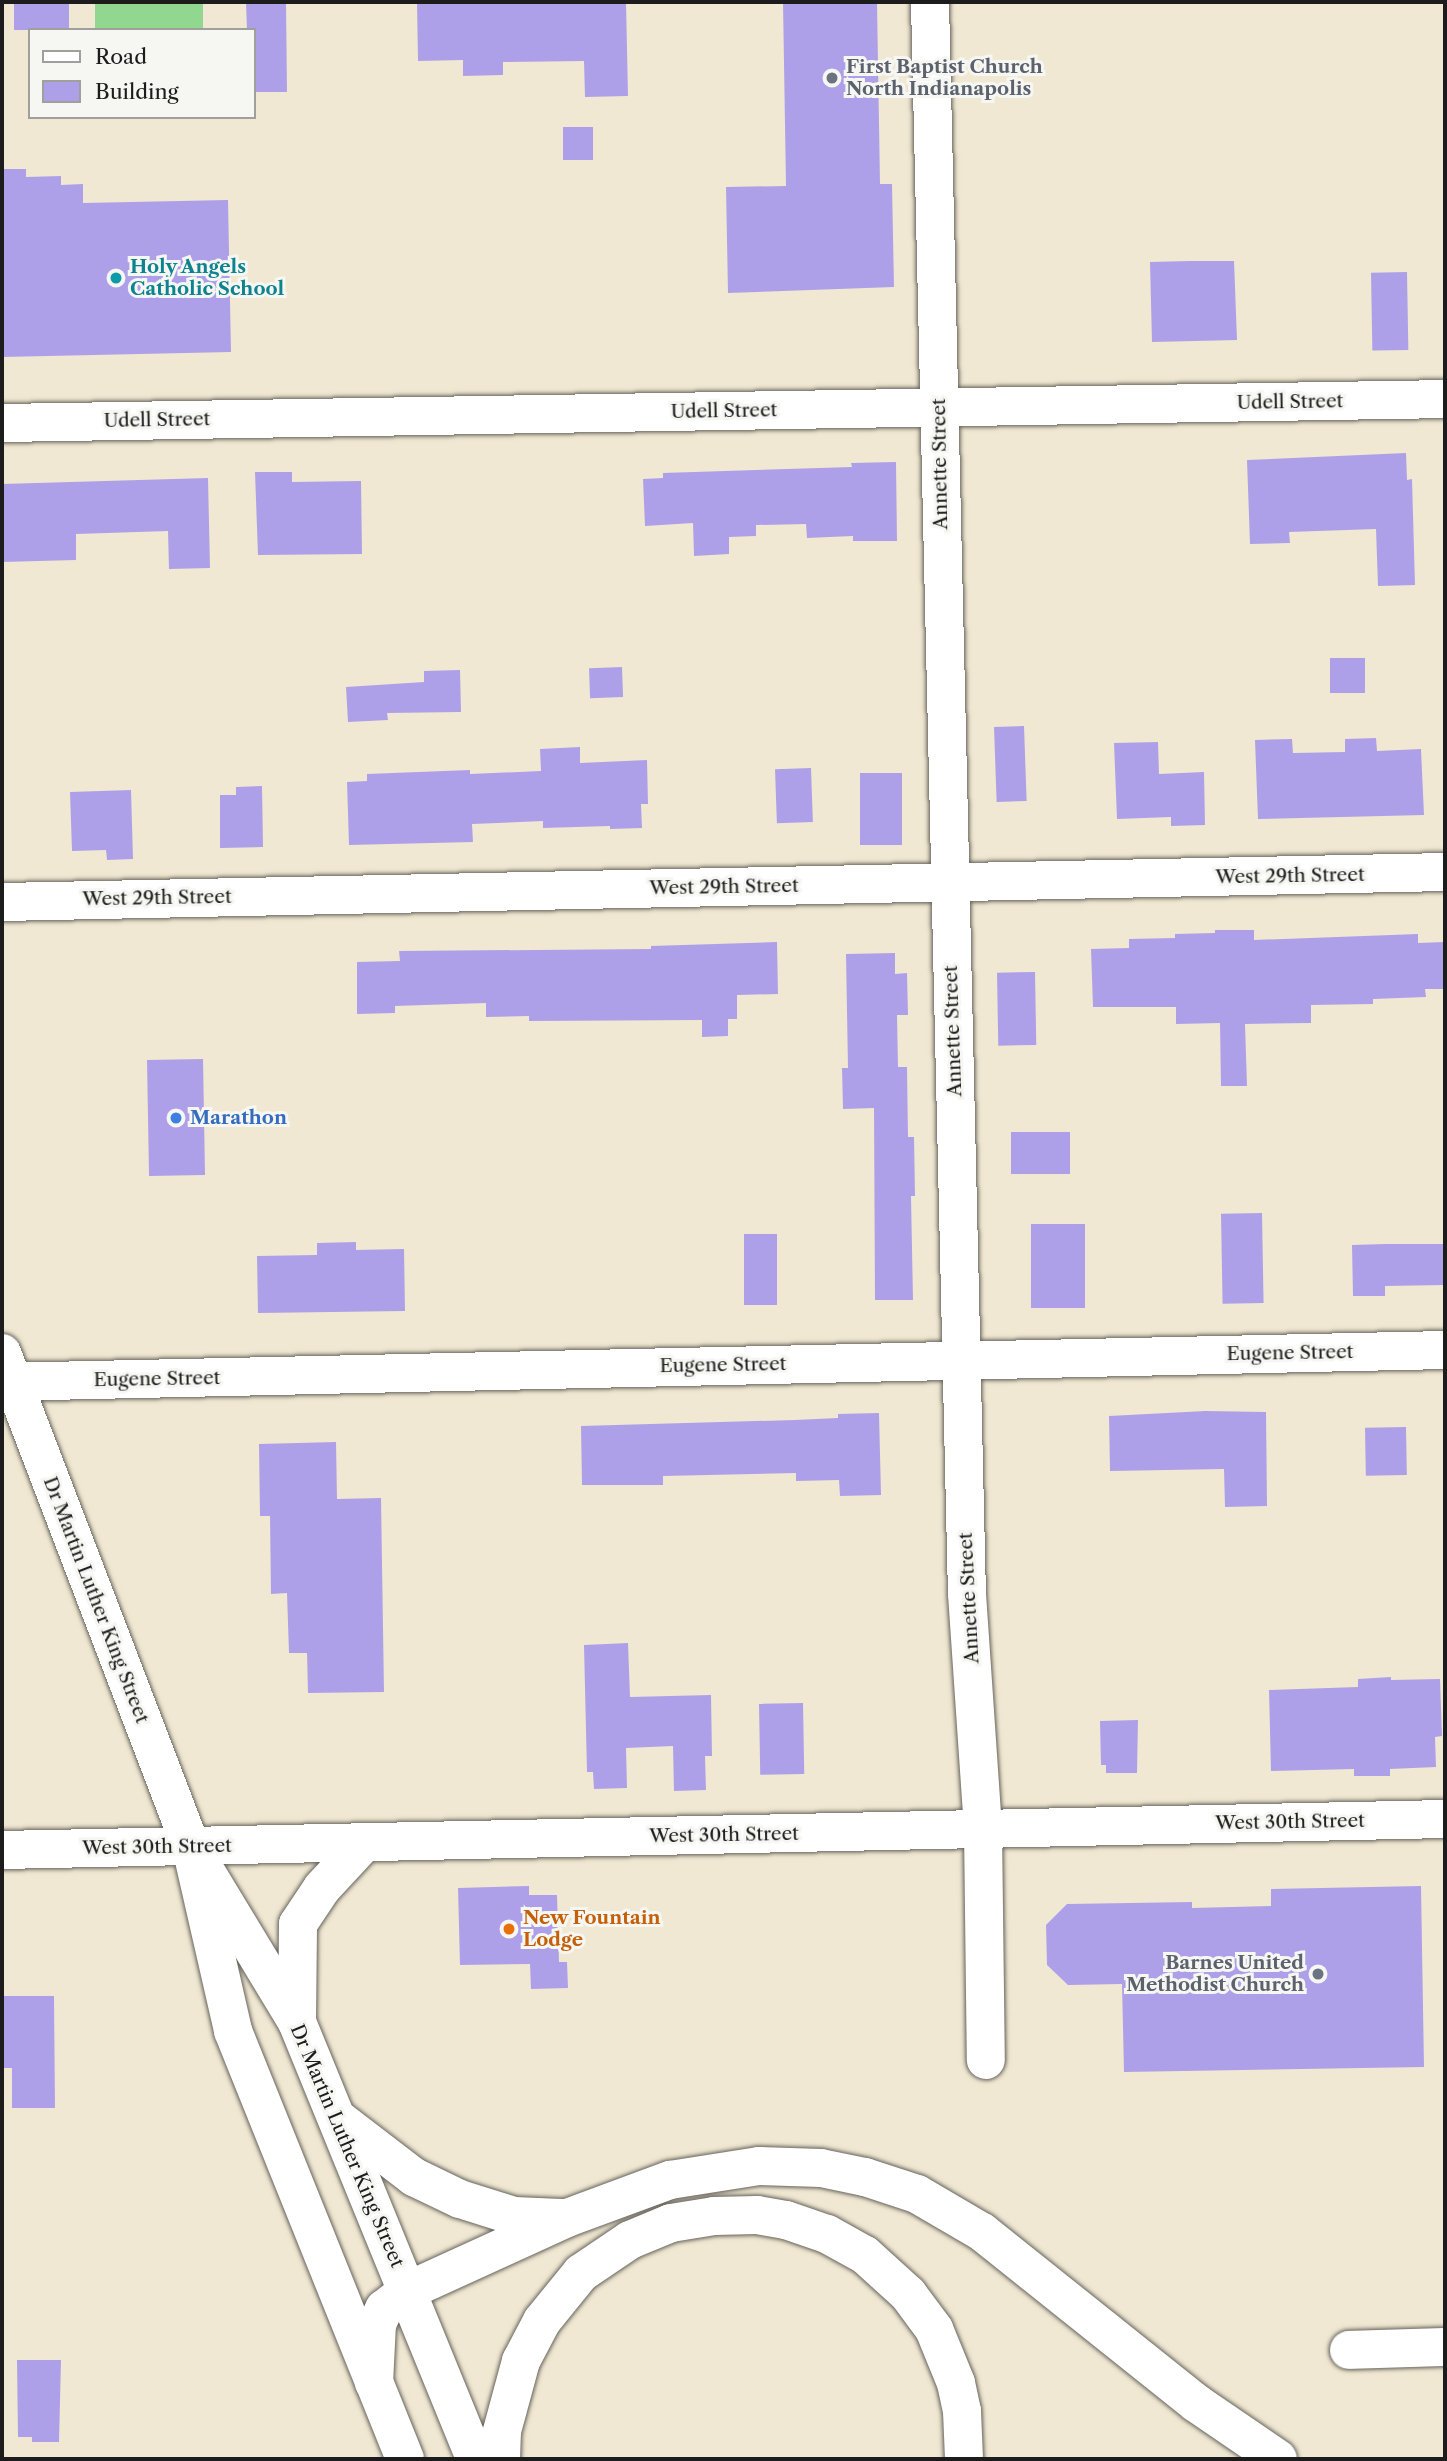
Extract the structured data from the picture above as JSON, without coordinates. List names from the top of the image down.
{
  "streets": {
    "main road": [
      "Udell Street",
      "Annette Street",
      "West 29th Street",
      "Eugene Street",
      "Dr Martin Luther King Street",
      "West 30th Street"
    ]
  },
  "crossings": [
    ["Udell Street", "Annette Street"],
    ["Annette Street", "West 29th Street"],
    ["Annette Street", "Eugene Street"],
    ["Annette Street", "West 30th Street"],
    ["Eugene Street", "Dr Martin Luther King Street"],
    ["Dr Martin Luther King Street", "West 30th Street"]
  ],
  "places": [
    "First Baptist Church North Indianapolis",
    "Holy Angels Catholic School",
    "Marathon",
    "New Fountain Lodge",
    "Barnes United Methodist Church"
  ],
  "legend": ["Road", "Building"]
}
